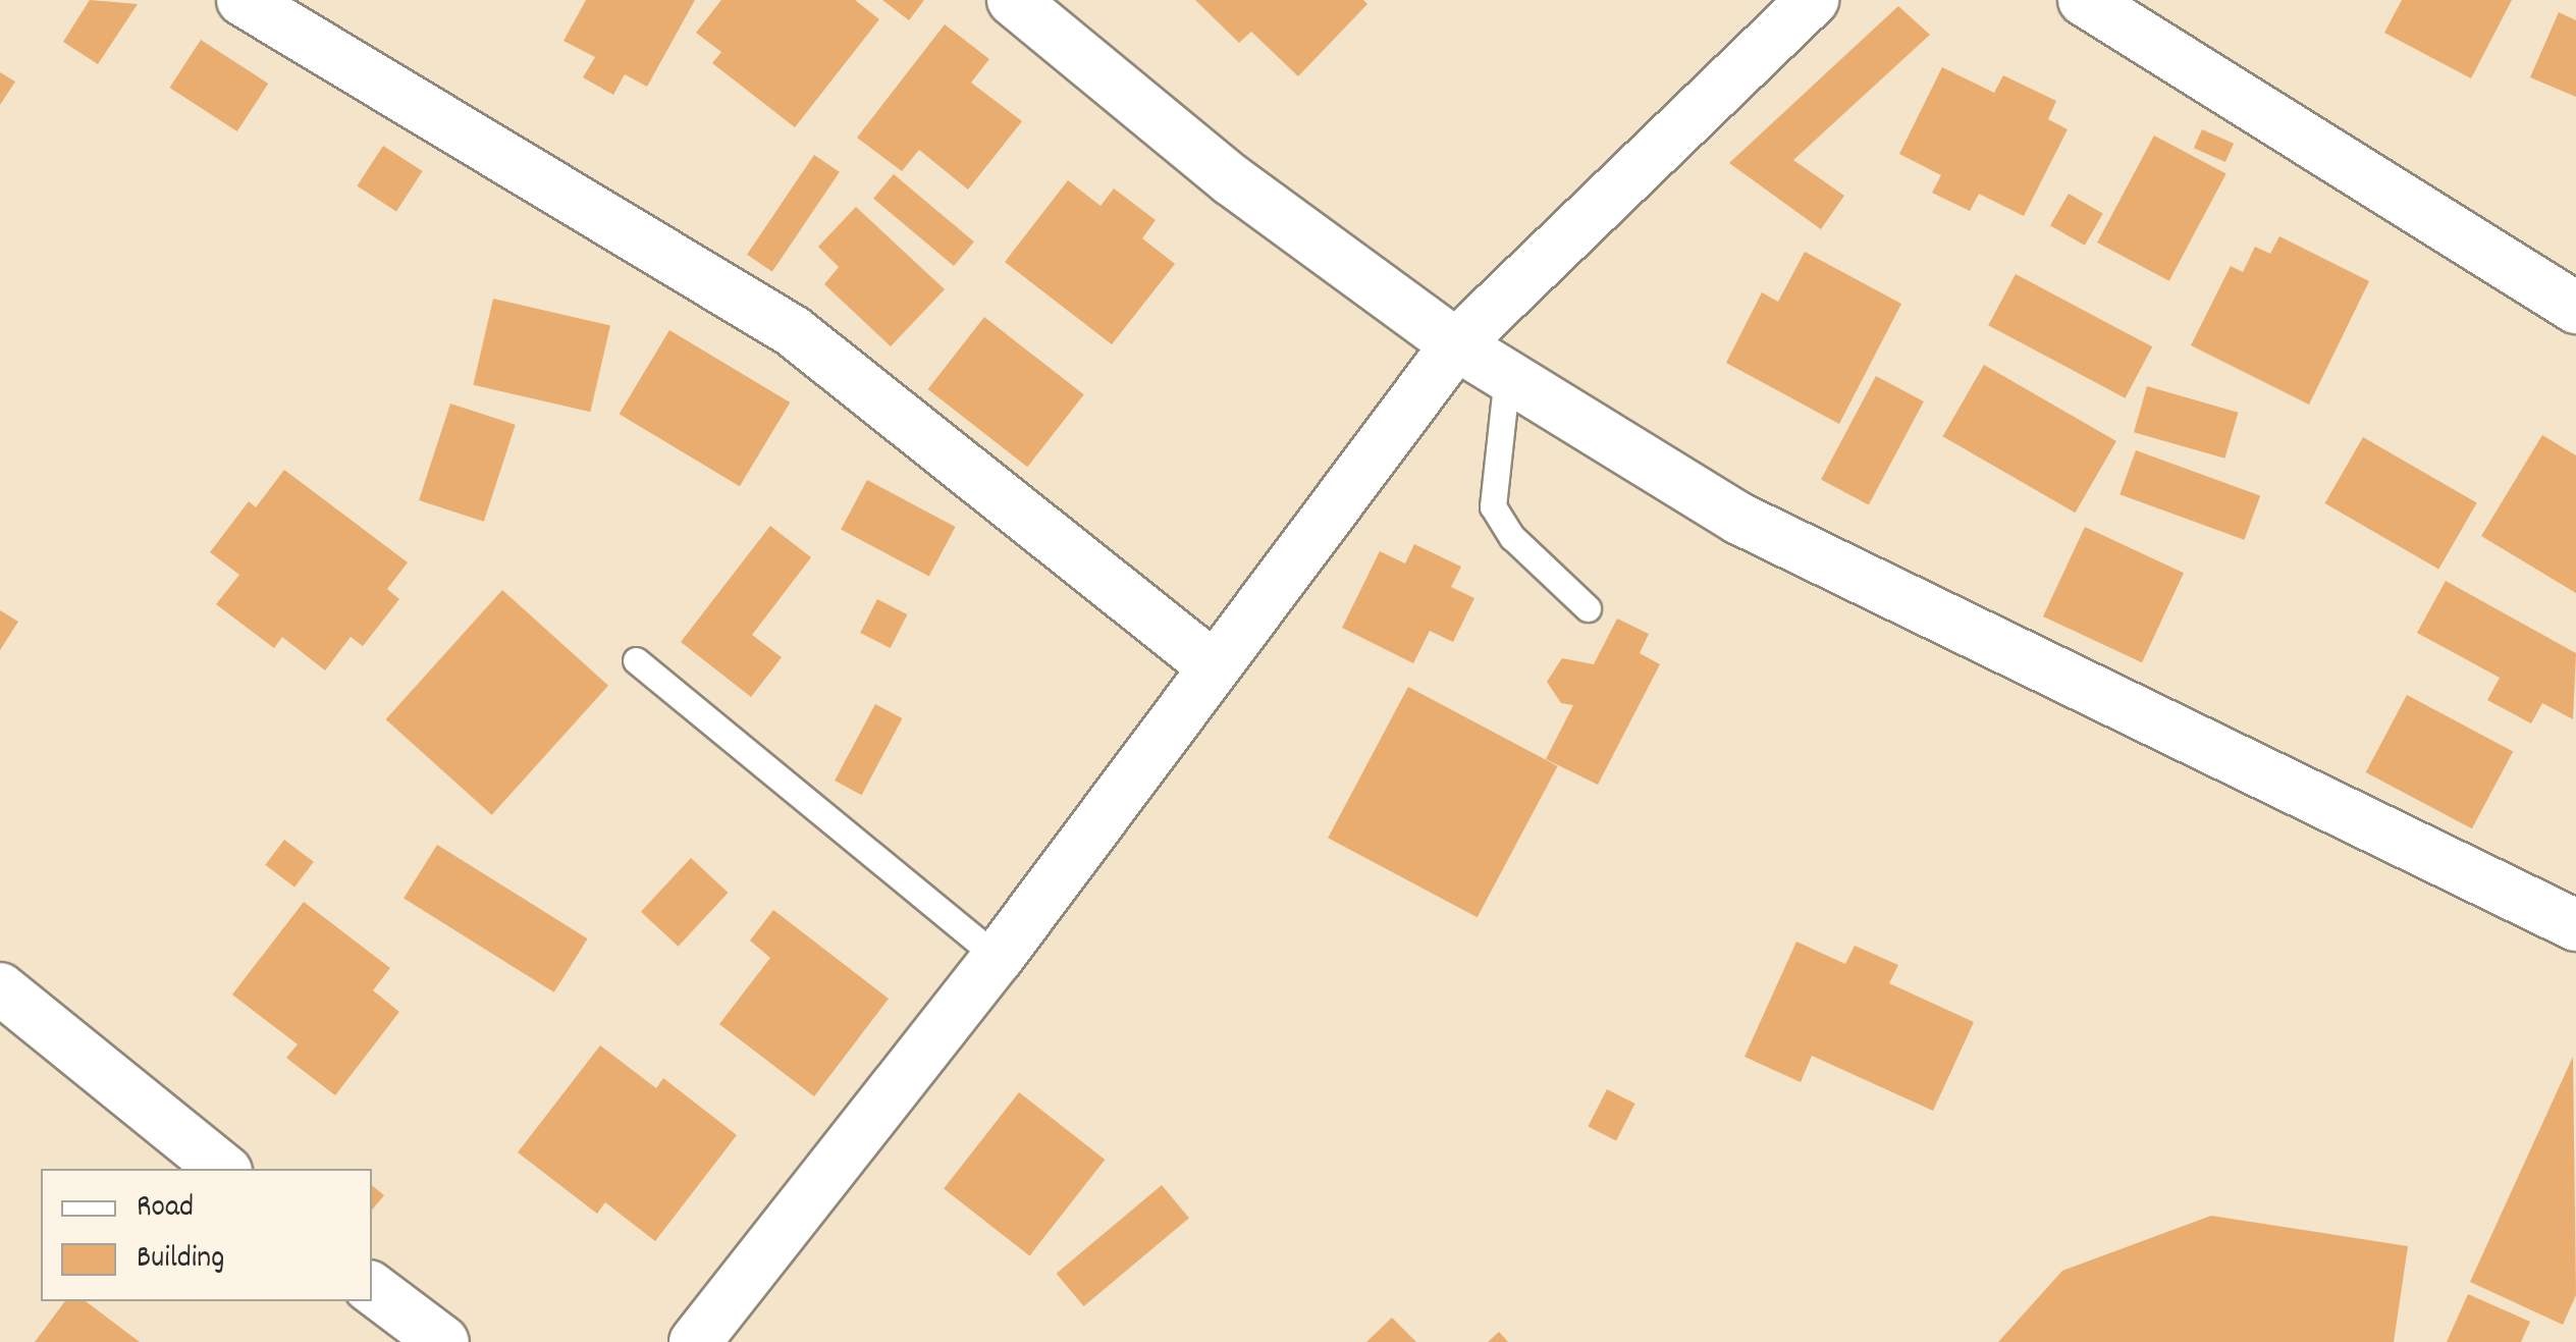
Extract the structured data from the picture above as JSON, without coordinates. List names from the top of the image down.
{
  "legend": ["Road", "Building"]
}
